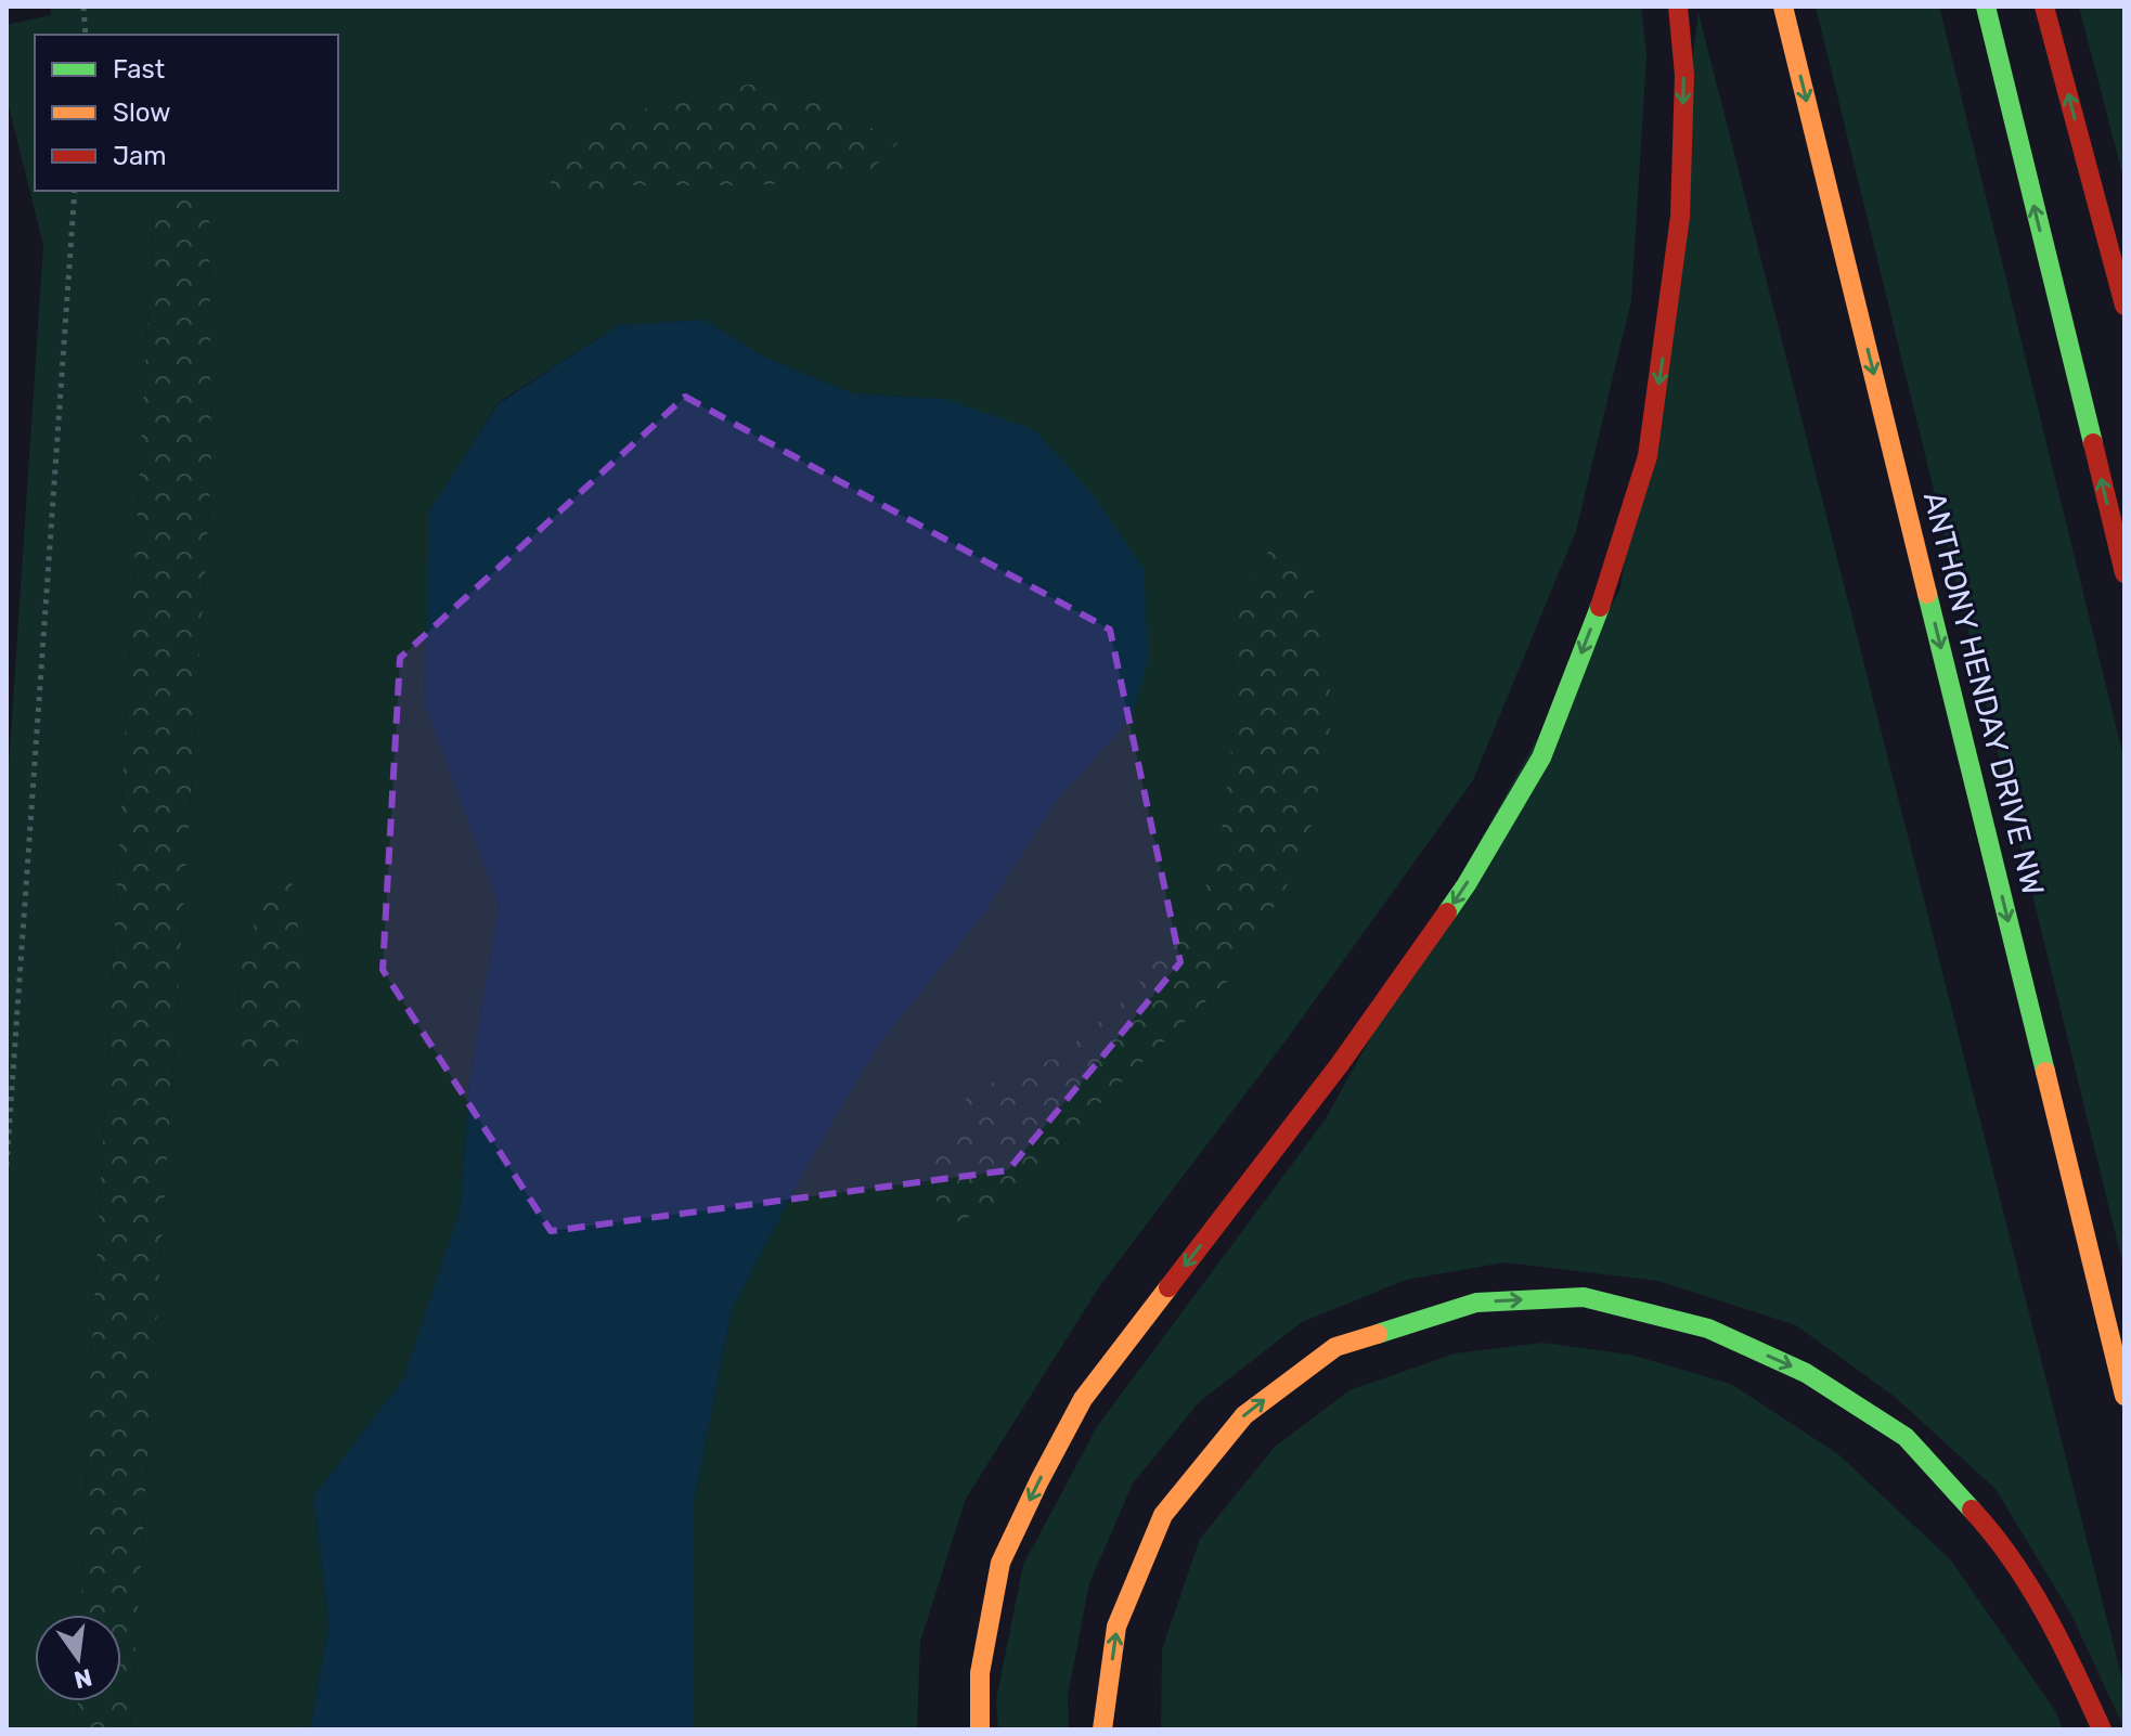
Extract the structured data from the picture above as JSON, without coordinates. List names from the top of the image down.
{
  "streets": {
    "highway": ["ANTHONY HENDAY DRIVE NW"]
  },
  "one_way": ["ANTHONY HENDAY DRIVE NW"],
  "legend": ["Fast", "Slow", "Jam"],
  "north": "bottom"
}
